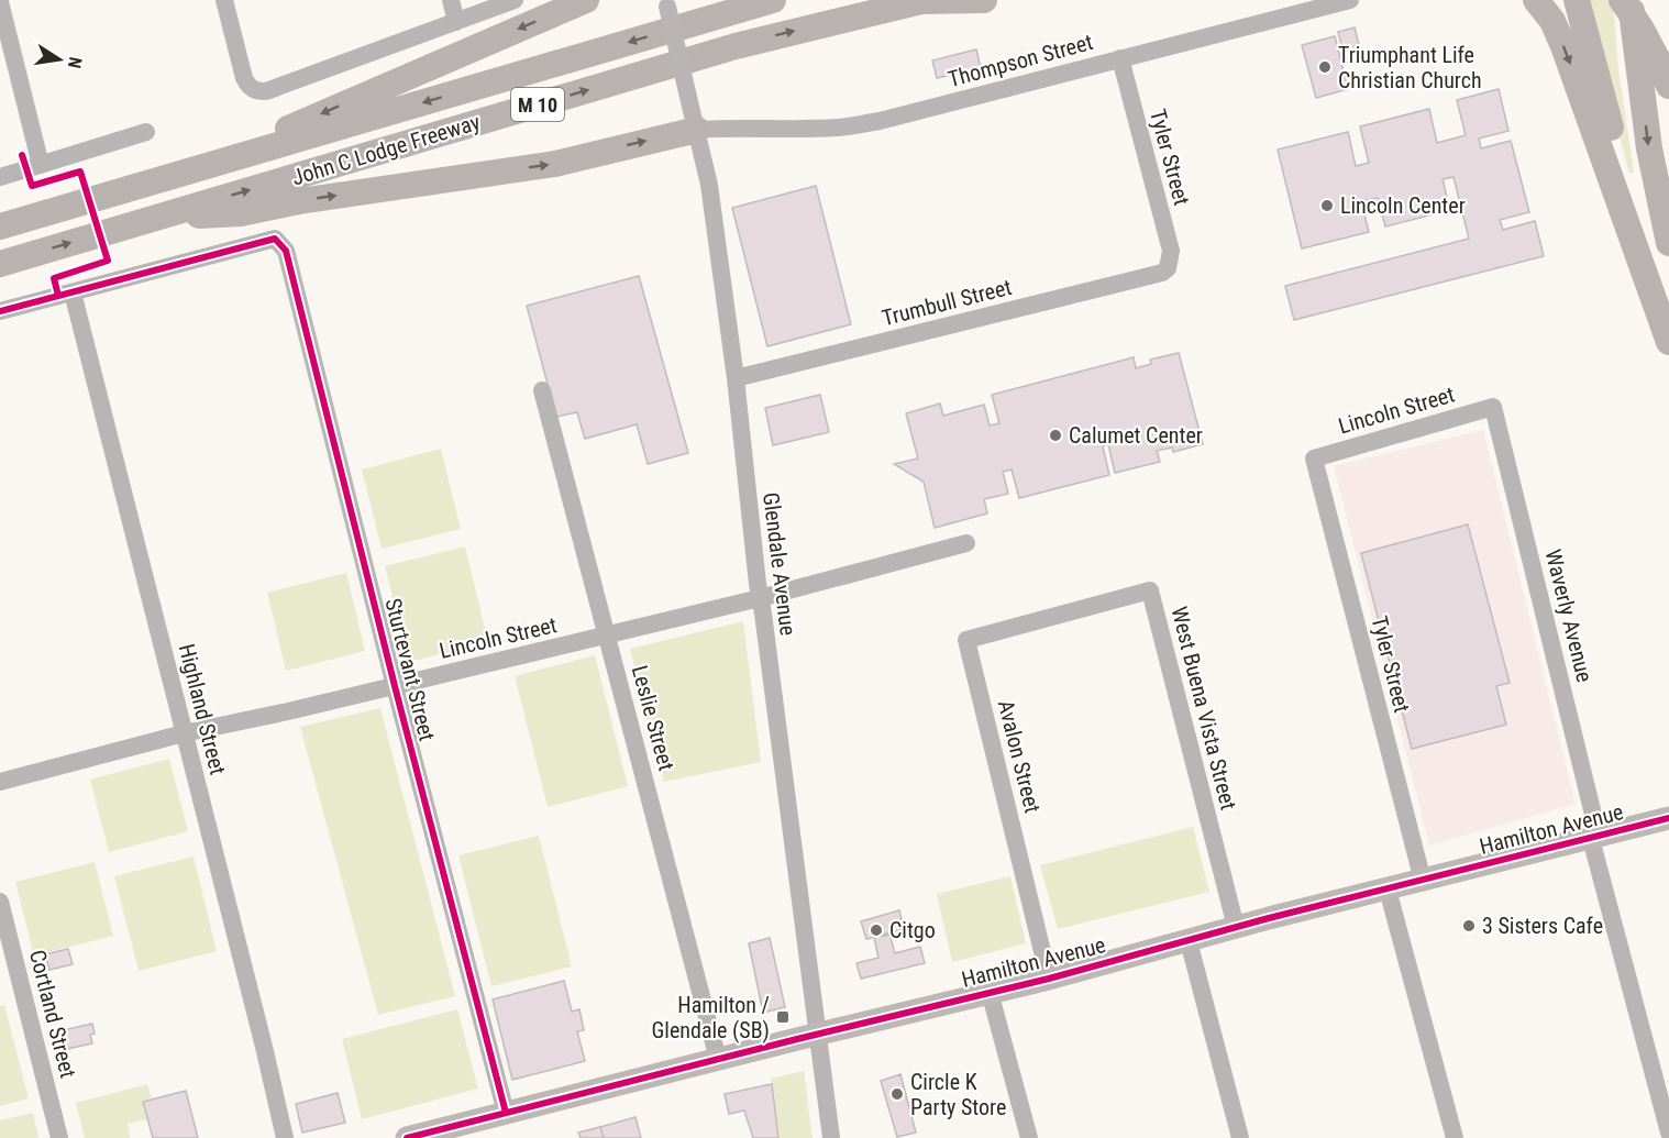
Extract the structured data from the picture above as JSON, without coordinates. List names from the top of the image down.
{
  "streets": {
    "highway": ["M 10", "John C Lodge Freeway"],
    "main road": ["Hamilton Avenue"],
    "street": [
      "Thompson Street",
      "Tyler Street",
      "Trumbull Street",
      "Lincoln Street",
      "Glendale Avenue",
      "Waverly Avenue",
      "Sturtevant Street",
      "West Buena Vista Street",
      "Highland Street",
      "Leslie Street",
      "Avalon Street",
      "Cortland Street"
    ]
  },
  "crossings": [
    ["Thompson Street", "Tyler Street"],
    ["Thompson Street", "Glendale Avenue"],
    ["Tyler Street", "Trumbull Street"],
    ["Tyler Street", "Lincoln Street"],
    ["Tyler Street", "Hamilton Avenue"],
    ["Trumbull Street", "Glendale Avenue"],
    ["Lincoln Street", "Glendale Avenue"],
    ["Lincoln Street", "Waverly Avenue"],
    ["Lincoln Street", "Sturtevant Street"],
    ["Lincoln Street", "Highland Street"],
    ["Lincoln Street", "Leslie Street"],
    ["Glendale Avenue", "Hamilton Avenue"],
    ["Waverly Avenue", "Hamilton Avenue"],
    ["Sturtevant Street", "Highland Street"],
    ["Sturtevant Street", "Hamilton Avenue"],
    ["West Buena Vista Street", "Avalon Street"],
    ["West Buena Vista Street", "Hamilton Avenue"],
    ["Leslie Street", "Hamilton Avenue"],
    ["Avalon Street", "Hamilton Avenue"]
  ],
  "places": {
    "other": [
      "Triumphant Life Christian Church",
      "Lincoln Center",
      "Calumet Center",
      "3 Sisters Cafe",
      "Citgo",
      "Circle K Party Store"
    ],
    "transit": ["Hamilton / Glendale (SB)"]
  },
  "north": "right"
}
